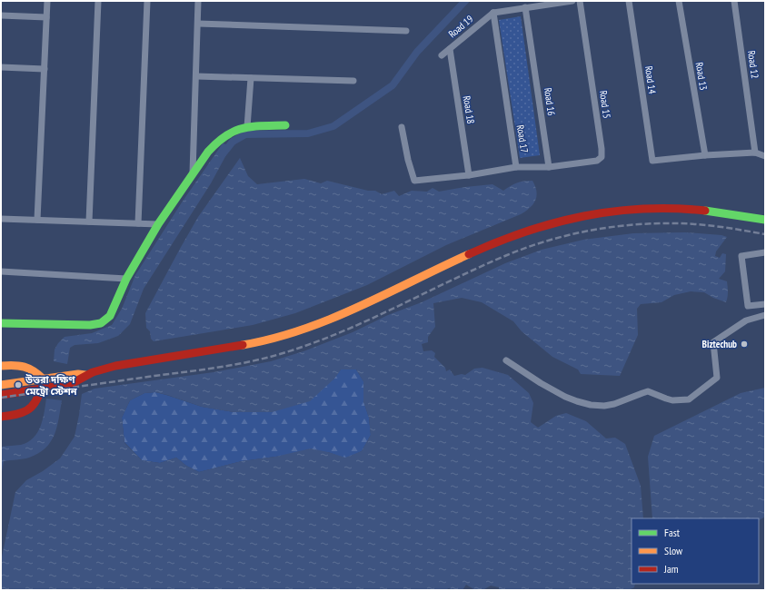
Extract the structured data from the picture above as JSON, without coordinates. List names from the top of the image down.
{
  "streets": {
    "street": [
      "Road 19",
      "Road 12",
      "Road 13",
      "Road 14",
      "Road 16",
      "Road 15",
      "Road 18",
      "Road 17"
    ]
  },
  "crossings": [
    ["Road 19", "Road 18"],
    ["Road 19", "Road 17"],
    ["Road 13", "Road 14"],
    ["Road 16", "Road 15"],
    ["Road 18", "Road 17"]
  ],
  "places": ["Biztechub", "উত্তরা দক্ষিণ মেট্রো স্টেশন"],
  "legend": ["Fast", "Slow", "Jam"]
}
